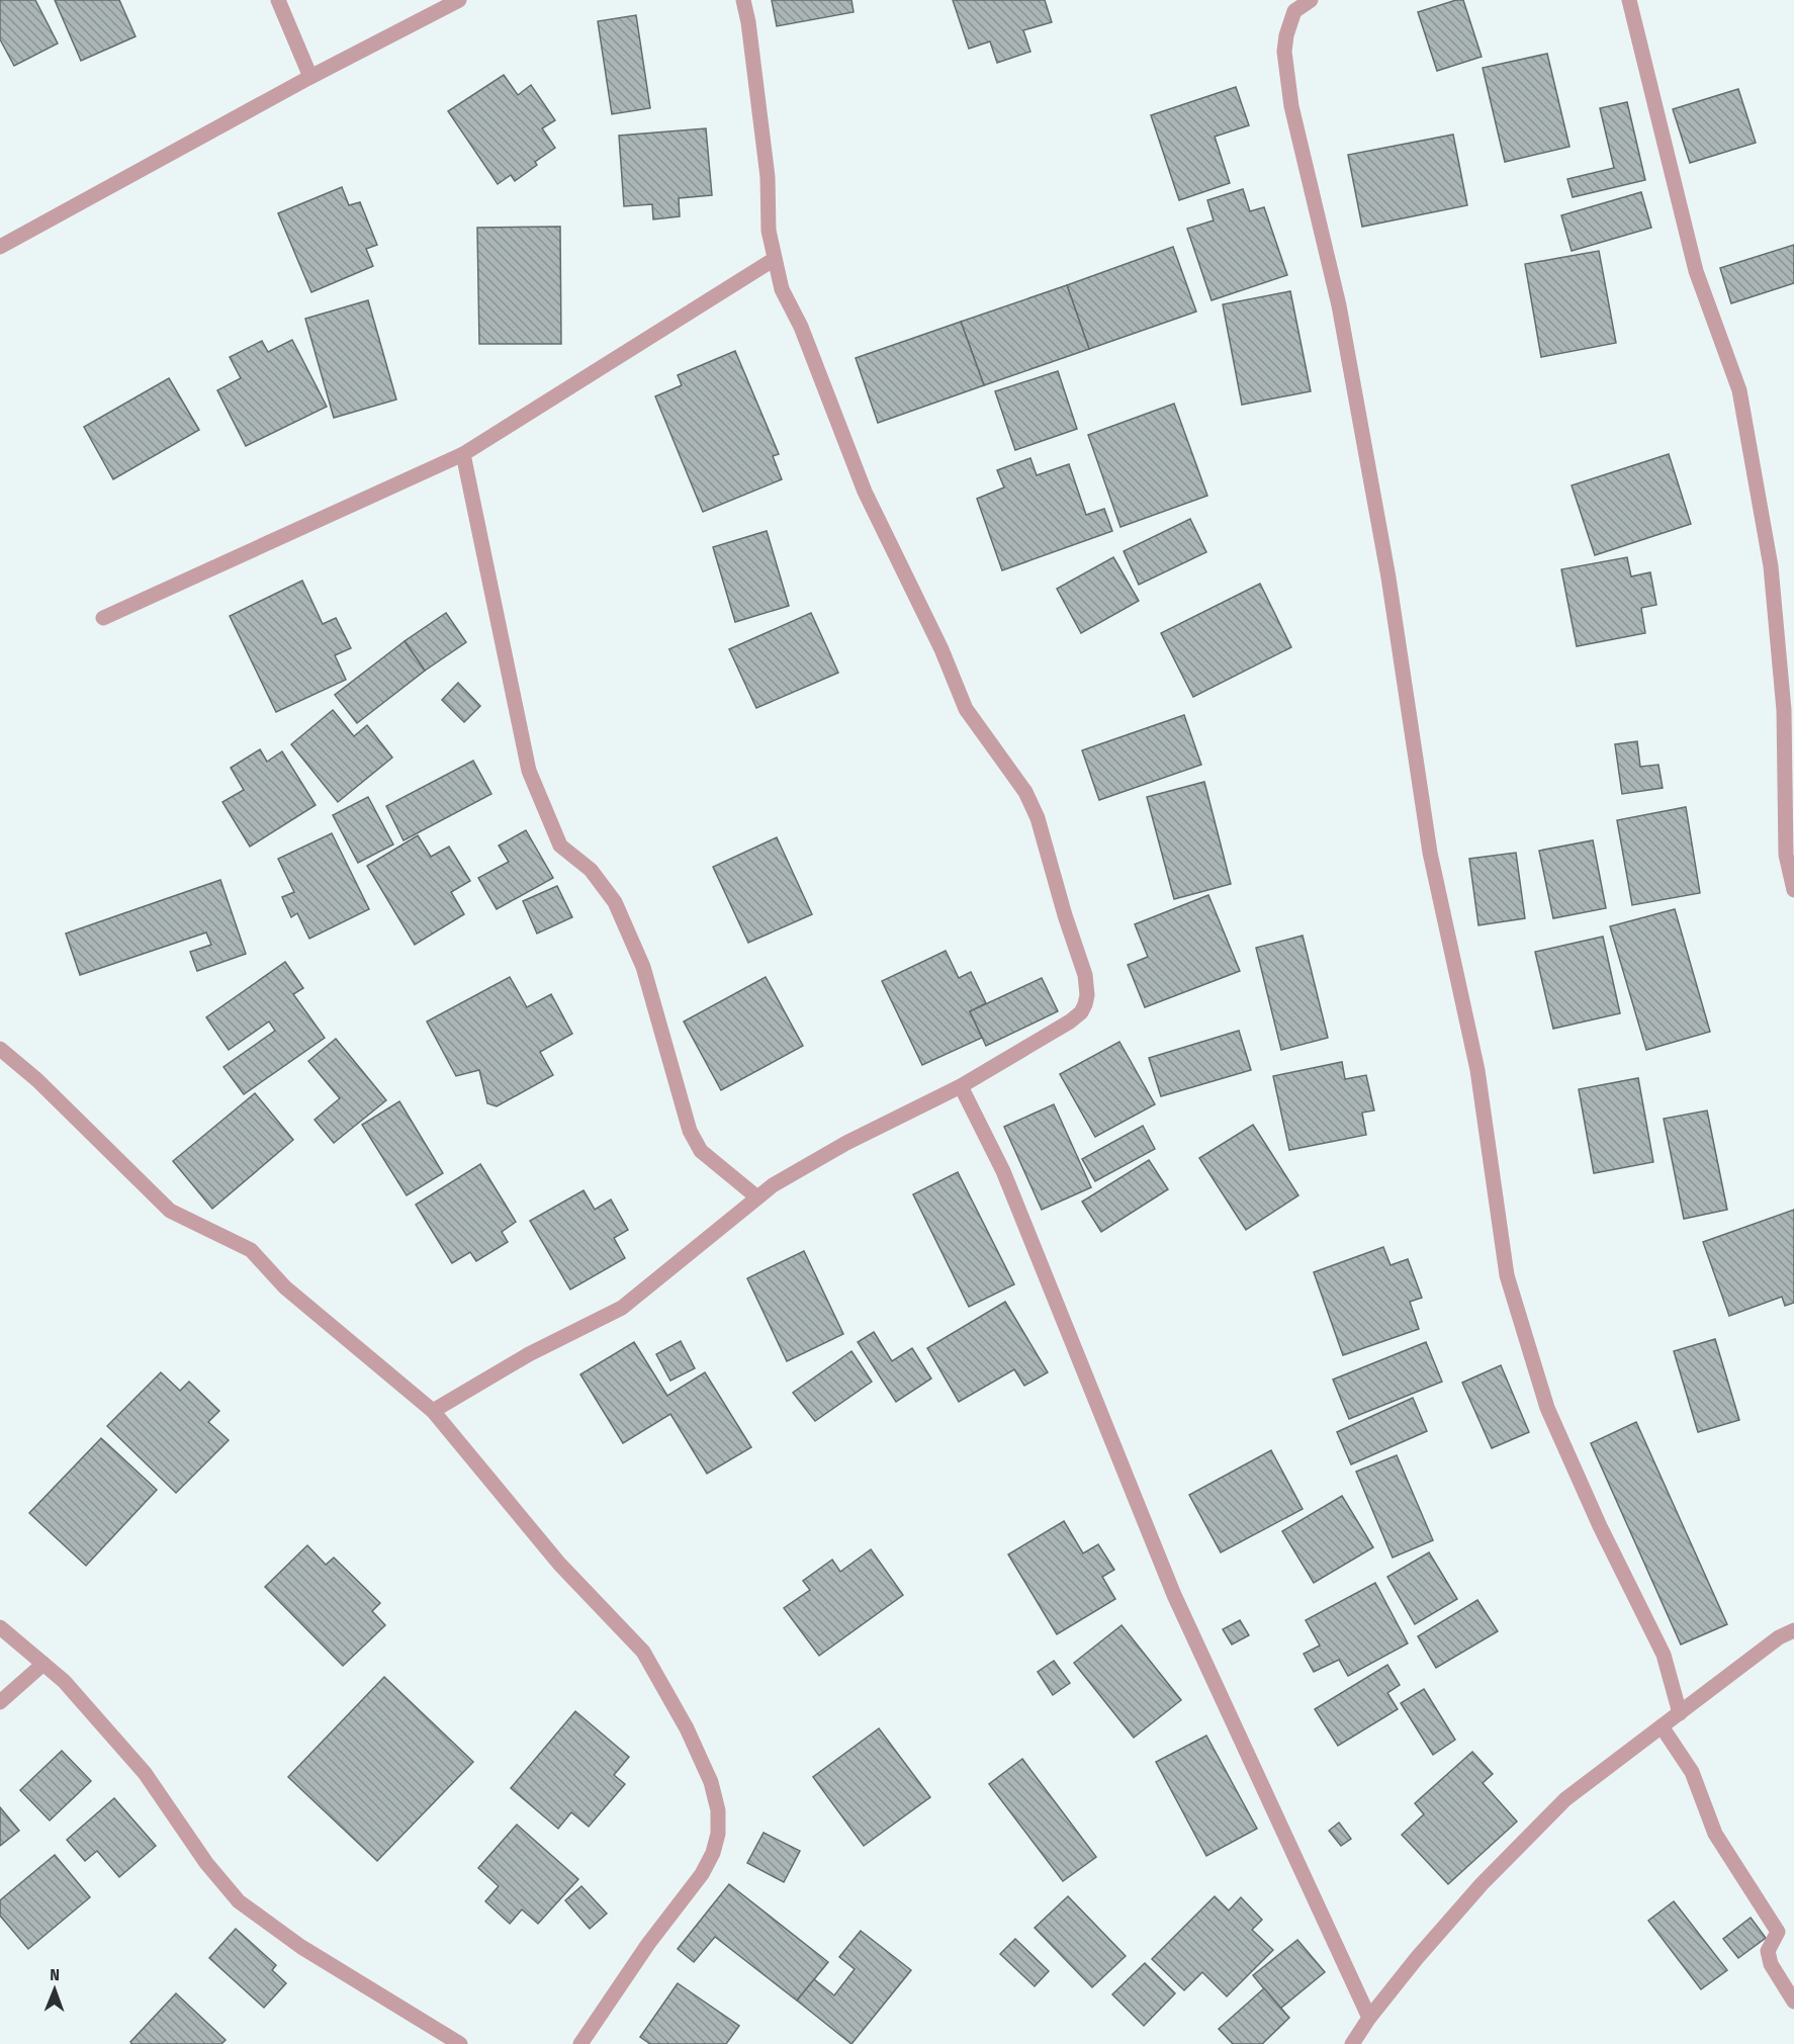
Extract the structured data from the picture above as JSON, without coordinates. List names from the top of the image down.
{
  "north": "top"
}
